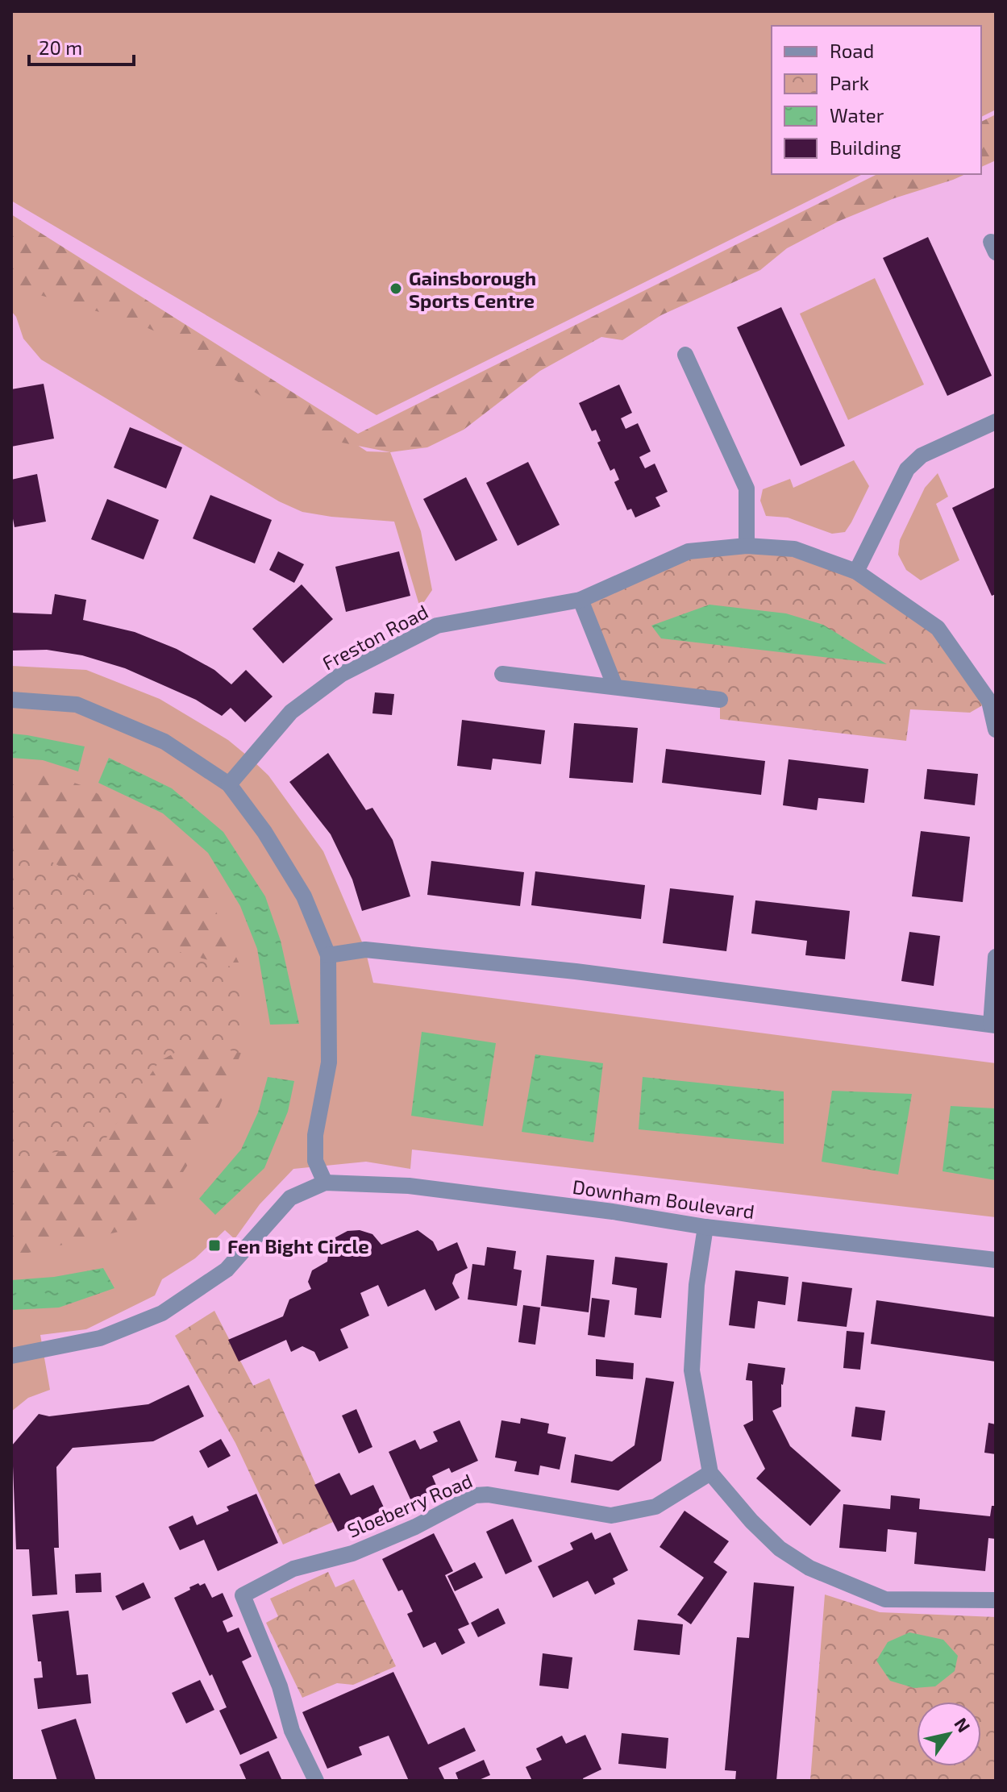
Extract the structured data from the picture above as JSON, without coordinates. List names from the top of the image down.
{
  "streets": {
    "street": ["Freston Road", "Downham Boulevard", "Sloeberry Road"]
  },
  "places": {
    "other": ["Gainsborough Sports Centre"],
    "transit": ["Fen Bight Circle"]
  },
  "legend": [
    "Road",
    "Park",
    "Water",
    "Building"
  ],
  "scale_bar": "20 m",
  "north": "top right"
}
